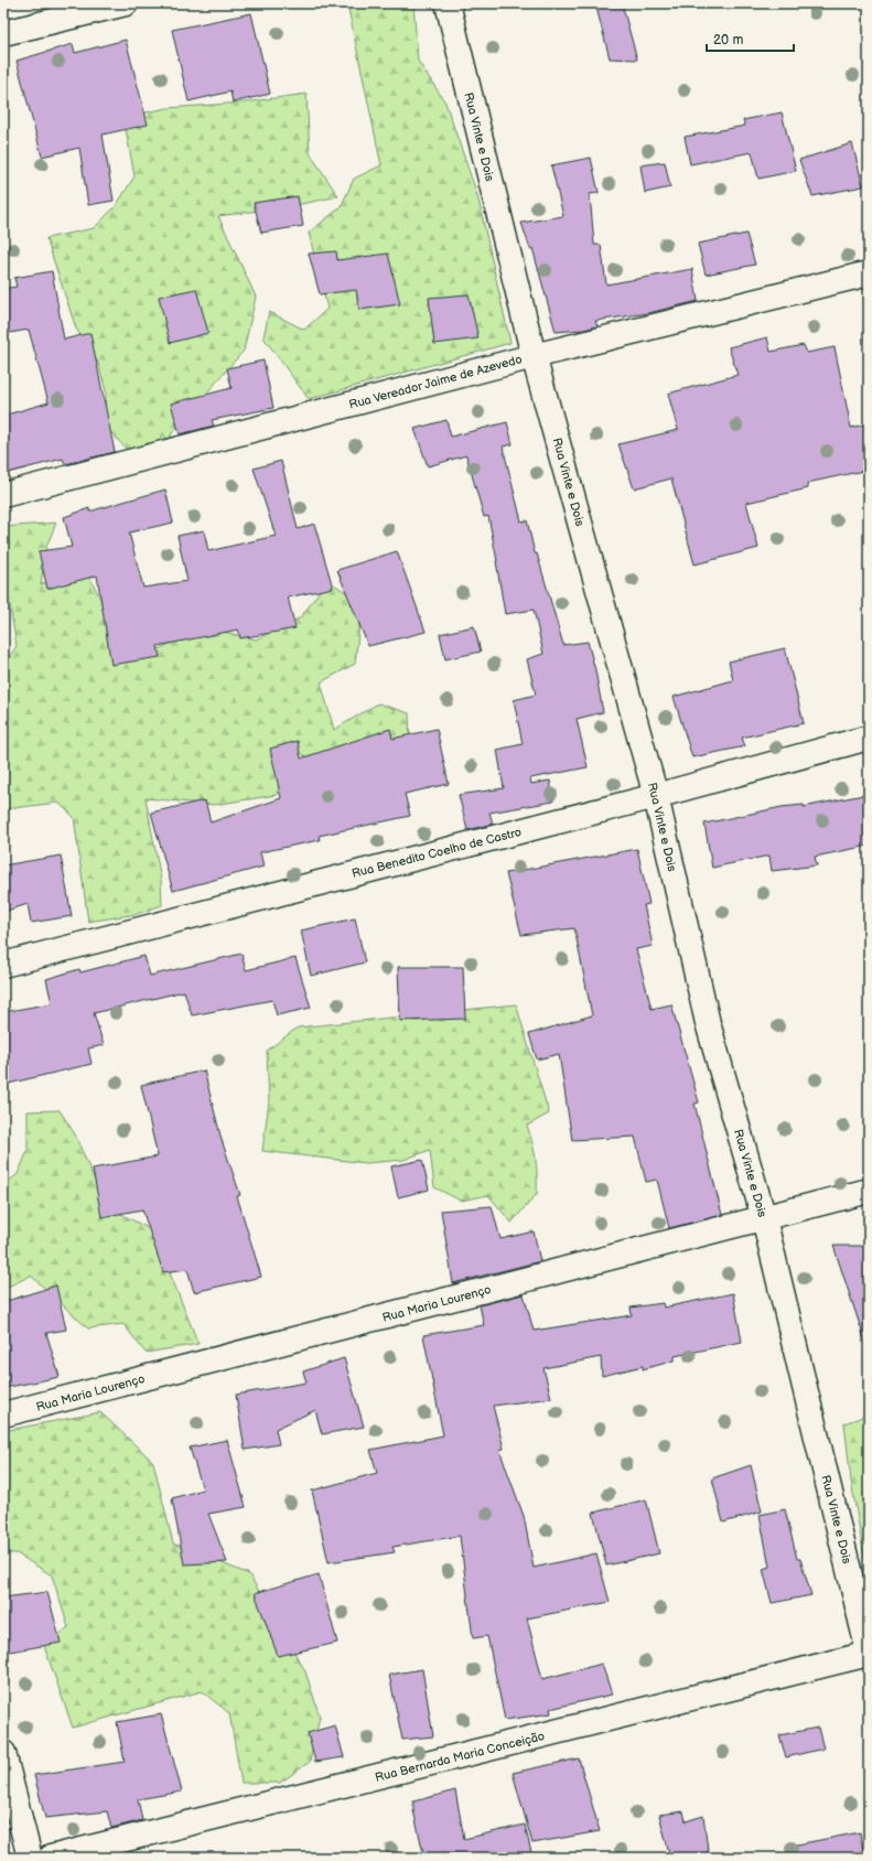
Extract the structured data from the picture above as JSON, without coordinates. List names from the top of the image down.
{
  "streets": {
    "street": [
      "Rua Vinte e Dois",
      "Rua Vereador Jaime de Azevedo",
      "Rua Benedito Coelho de Castro",
      "Rua Maria Lourenço",
      "Rua Bernarda Maria Conceição"
    ]
  },
  "crossings": [
    ["Rua Vinte e Dois", "Rua Vereador Jaime de Azevedo"],
    ["Rua Vinte e Dois", "Rua Benedito Coelho de Castro"],
    ["Rua Vinte e Dois", "Rua Maria Lourenço"],
    ["Rua Vinte e Dois", "Rua Bernarda Maria Conceição"]
  ],
  "scale_bar": "20 m"
}
